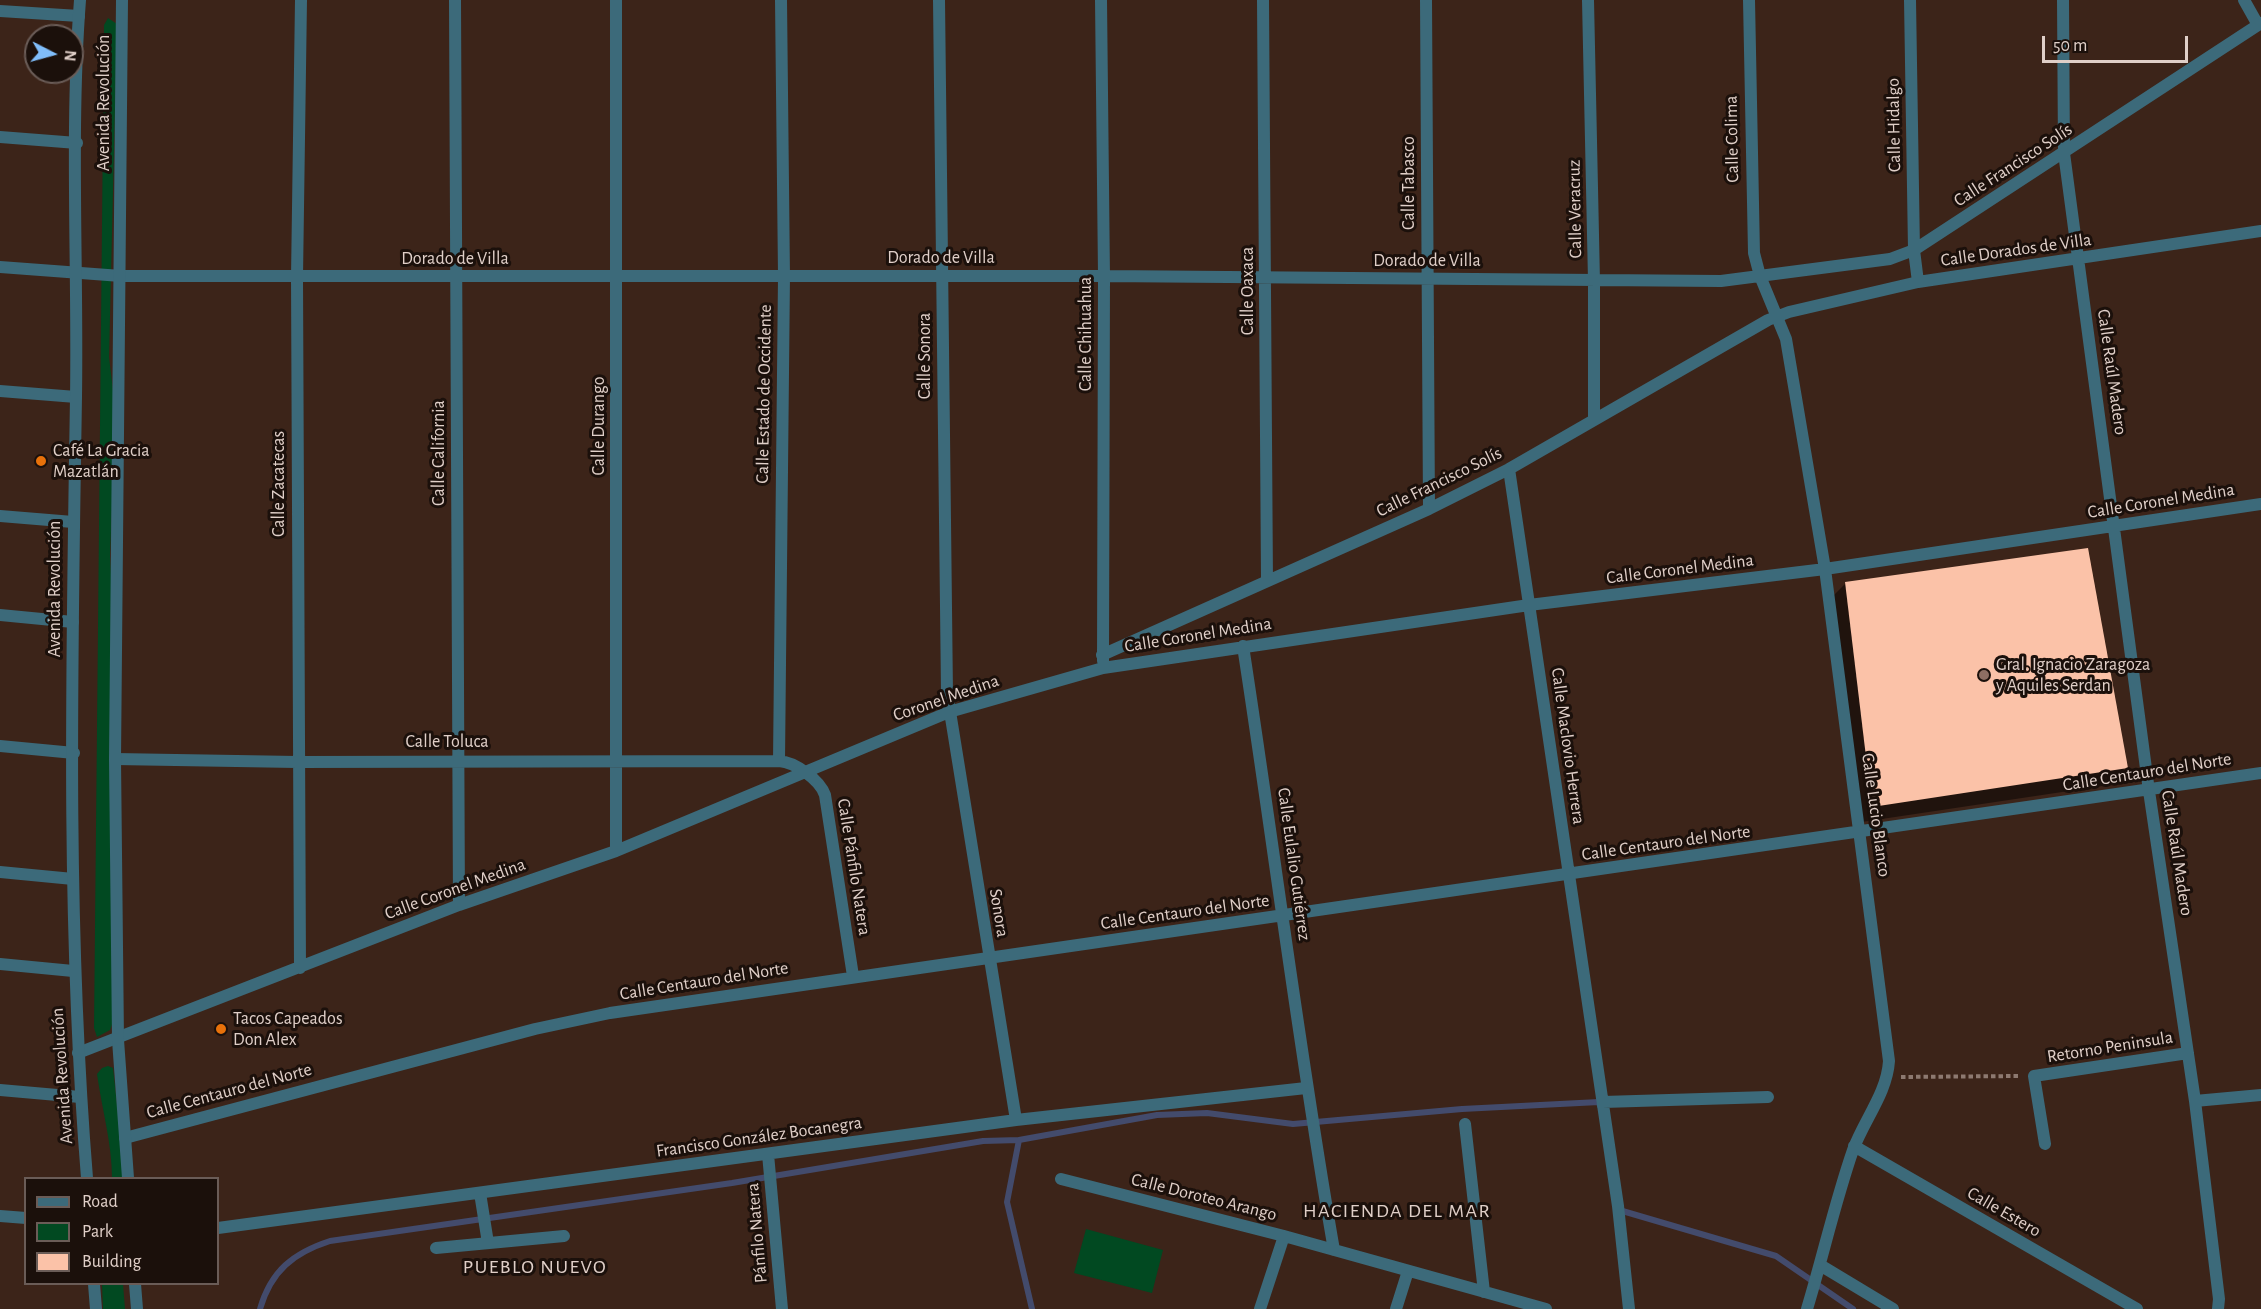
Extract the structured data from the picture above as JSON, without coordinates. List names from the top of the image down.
{
  "streets": {
    "street": [
      "Avenida Revolución",
      "Calle Hidalgo",
      "Calle Colima",
      "Calle Francisco Solís",
      "Calle Tabasco",
      "Calle Veracruz",
      "Calle Dorados de Villa",
      "Dorado de Villa",
      "Calle Oaxaca",
      "Calle Chihuahua",
      "Calle Sonora",
      "Calle Raúl Madero",
      "Calle Estado de Occidente",
      "Calle Durango",
      "Calle California",
      "Calle Zacatecas",
      "Calle Coronel Medina",
      "Coronel Medina",
      "Calle Toluca",
      "Calle Maclovio Herrera",
      "Calle Centauro del Norte",
      "Calle Lucio Blanco",
      "Calle Eulalio Gutiérrez",
      "Calle Pánfilo Natera",
      "Sonora",
      "Retorno Peninsula",
      "Francisco González Bocanegra",
      "Calle Doroteo Arango",
      "Calle Estero",
      "Pánfilo Natera"
    ]
  },
  "crossings": [
    ["Avenida Revolución", "Dorado de Villa"],
    ["Avenida Revolución", "Calle Coronel Medina"],
    ["Avenida Revolución", "Calle Toluca"],
    ["Avenida Revolución", "Calle Centauro del Norte"],
    ["Calle Hidalgo", "Calle Francisco Solís"],
    ["Calle Hidalgo", "Calle Dorados de Villa"],
    ["Calle Colima", "Calle Francisco Solís"],
    ["Calle Colima", "Calle Dorados de Villa"],
    ["Calle Colima", "Dorado de Villa"],
    ["Calle Colima", "Calle Lucio Blanco"],
    ["Calle Francisco Solís", "Calle Tabasco"],
    ["Calle Francisco Solís", "Calle Veracruz"],
    ["Calle Francisco Solís", "Calle Dorados de Villa"],
    ["Calle Francisco Solís", "Dorado de Villa"],
    ["Calle Francisco Solís", "Calle Oaxaca"],
    ["Calle Francisco Solís", "Calle Chihuahua"],
    ["Calle Francisco Solís", "Calle Raúl Madero"],
    ["Calle Francisco Solís", "Calle Maclovio Herrera"],
    ["Calle Francisco Solís", "Calle Lucio Blanco"],
    ["Calle Tabasco", "Dorado de Villa"],
    ["Calle Veracruz", "Dorado de Villa"],
    ["Calle Dorados de Villa", "Calle Raúl Madero"],
    ["Calle Dorados de Villa", "Calle Lucio Blanco"],
    ["Dorado de Villa", "Calle Oaxaca"],
    ["Dorado de Villa", "Calle Chihuahua"],
    ["Dorado de Villa", "Calle Sonora"],
    ["Dorado de Villa", "Calle Estado de Occidente"],
    ["Dorado de Villa", "Calle Durango"],
    ["Dorado de Villa", "Calle California"],
    ["Dorado de Villa", "Calle Zacatecas"],
    ["Calle Chihuahua", "Calle Coronel Medina"],
    ["Calle Chihuahua", "Coronel Medina"],
    ["Calle Sonora", "Coronel Medina"],
    ["Calle Sonora", "Sonora"],
    ["Calle Raúl Madero", "Calle Coronel Medina"],
    ["Calle Raúl Madero", "Calle Centauro del Norte"],
    ["Calle Raúl Madero", "Retorno Peninsula"],
    ["Calle Estado de Occidente", "Calle Toluca"],
    ["Calle Durango", "Calle Coronel Medina"],
    ["Calle Durango", "Calle Toluca"],
    ["Calle California", "Calle Coronel Medina"],
    ["Calle California", "Calle Toluca"],
    ["Calle Zacatecas", "Calle Coronel Medina"],
    ["Calle Zacatecas", "Calle Toluca"],
    ["Calle Coronel Medina", "Coronel Medina"],
    ["Calle Coronel Medina", "Calle Maclovio Herrera"],
    ["Calle Coronel Medina", "Calle Lucio Blanco"],
    ["Calle Coronel Medina", "Calle Eulalio Gutiérrez"],
    ["Calle Coronel Medina", "Calle Pánfilo Natera"],
    ["Coronel Medina", "Calle Pánfilo Natera"],
    ["Coronel Medina", "Sonora"],
    ["Calle Maclovio Herrera", "Calle Centauro del Norte"],
    ["Calle Centauro del Norte", "Calle Lucio Blanco"],
    ["Calle Centauro del Norte", "Calle Eulalio Gutiérrez"],
    ["Calle Centauro del Norte", "Calle Pánfilo Natera"],
    ["Calle Centauro del Norte", "Sonora"],
    ["Calle Lucio Blanco", "Calle Estero"],
    ["Calle Eulalio Gutiérrez", "Francisco González Bocanegra"],
    ["Calle Eulalio Gutiérrez", "Calle Doroteo Arango"],
    ["Sonora", "Francisco González Bocanegra"],
    ["Francisco González Bocanegra", "Pánfilo Natera"]
  ],
  "districts": ["HACIENDA DEL MAR", "PUEBLO NUEVO"],
  "places": ["Café La Gracia Mazatlán", "Gral. Ignacio Zaragoza y Aquiles Serdan", "Tacos Capeados Don Alex"],
  "legend": ["Road", "Park", "Building"],
  "scale_bar": "50 m",
  "north": "right"
}
